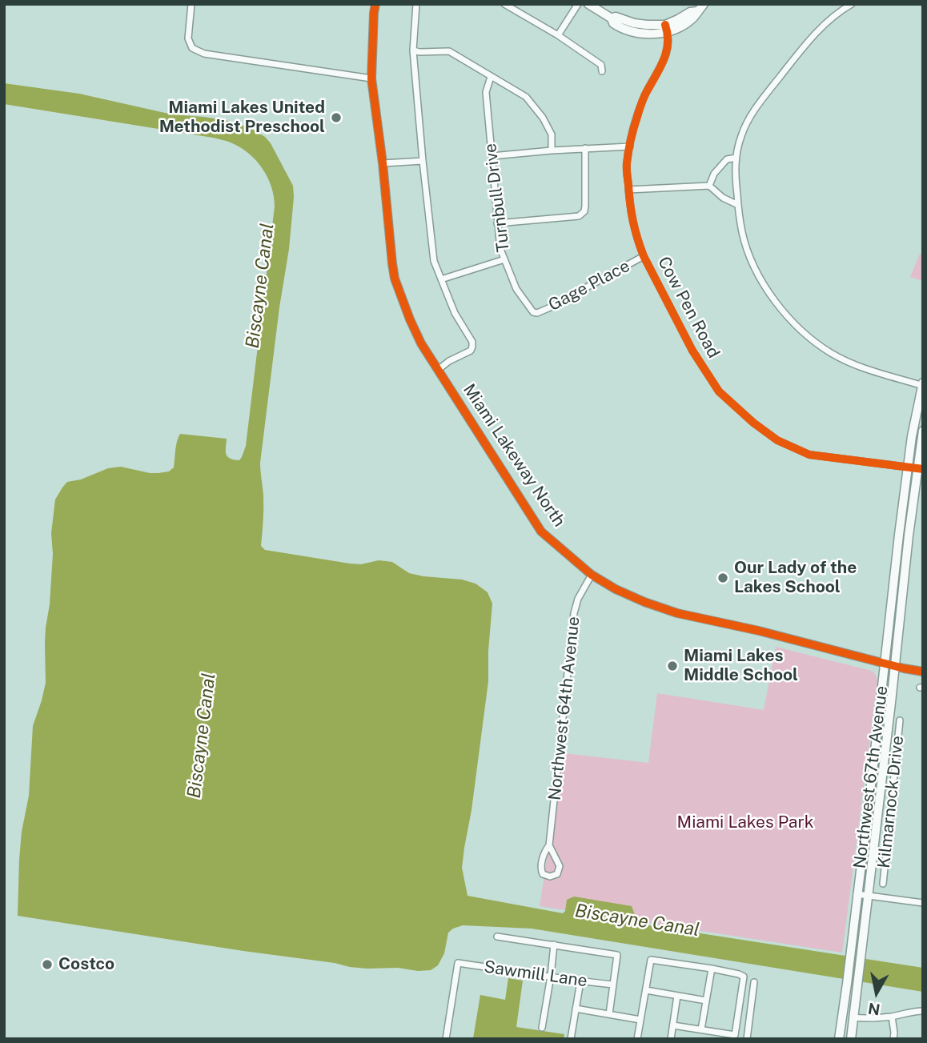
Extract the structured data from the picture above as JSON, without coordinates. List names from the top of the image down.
{
  "streets": {
    "main road": ["Northwest 67th Avenue"],
    "street": [
      "Turnbull Drive",
      "Gage Place",
      "Cow Pen Road",
      "Miami Lakeway North",
      "Northwest 64th Avenue",
      "Kilmarnock Drive",
      "Sawmill Lane"
    ]
  },
  "crossings": [
    ["Turnbull Drive", "Gage Place"],
    ["Gage Place", "Cow Pen Road"],
    ["Cow Pen Road", "Northwest 67th Avenue"],
    ["Miami Lakeway North", "Northwest 64th Avenue"],
    ["Miami Lakeway North", "Northwest 67th Avenue"]
  ],
  "water": ["Biscayne Canal"],
  "parks": ["Miami Lakes Park"],
  "places": [
    "Miami Lakes United Methodist Preschool",
    "Our Lady of the Lakes School",
    "Miami Lakes Middle School",
    "Costco"
  ],
  "north": "bottom"
}
